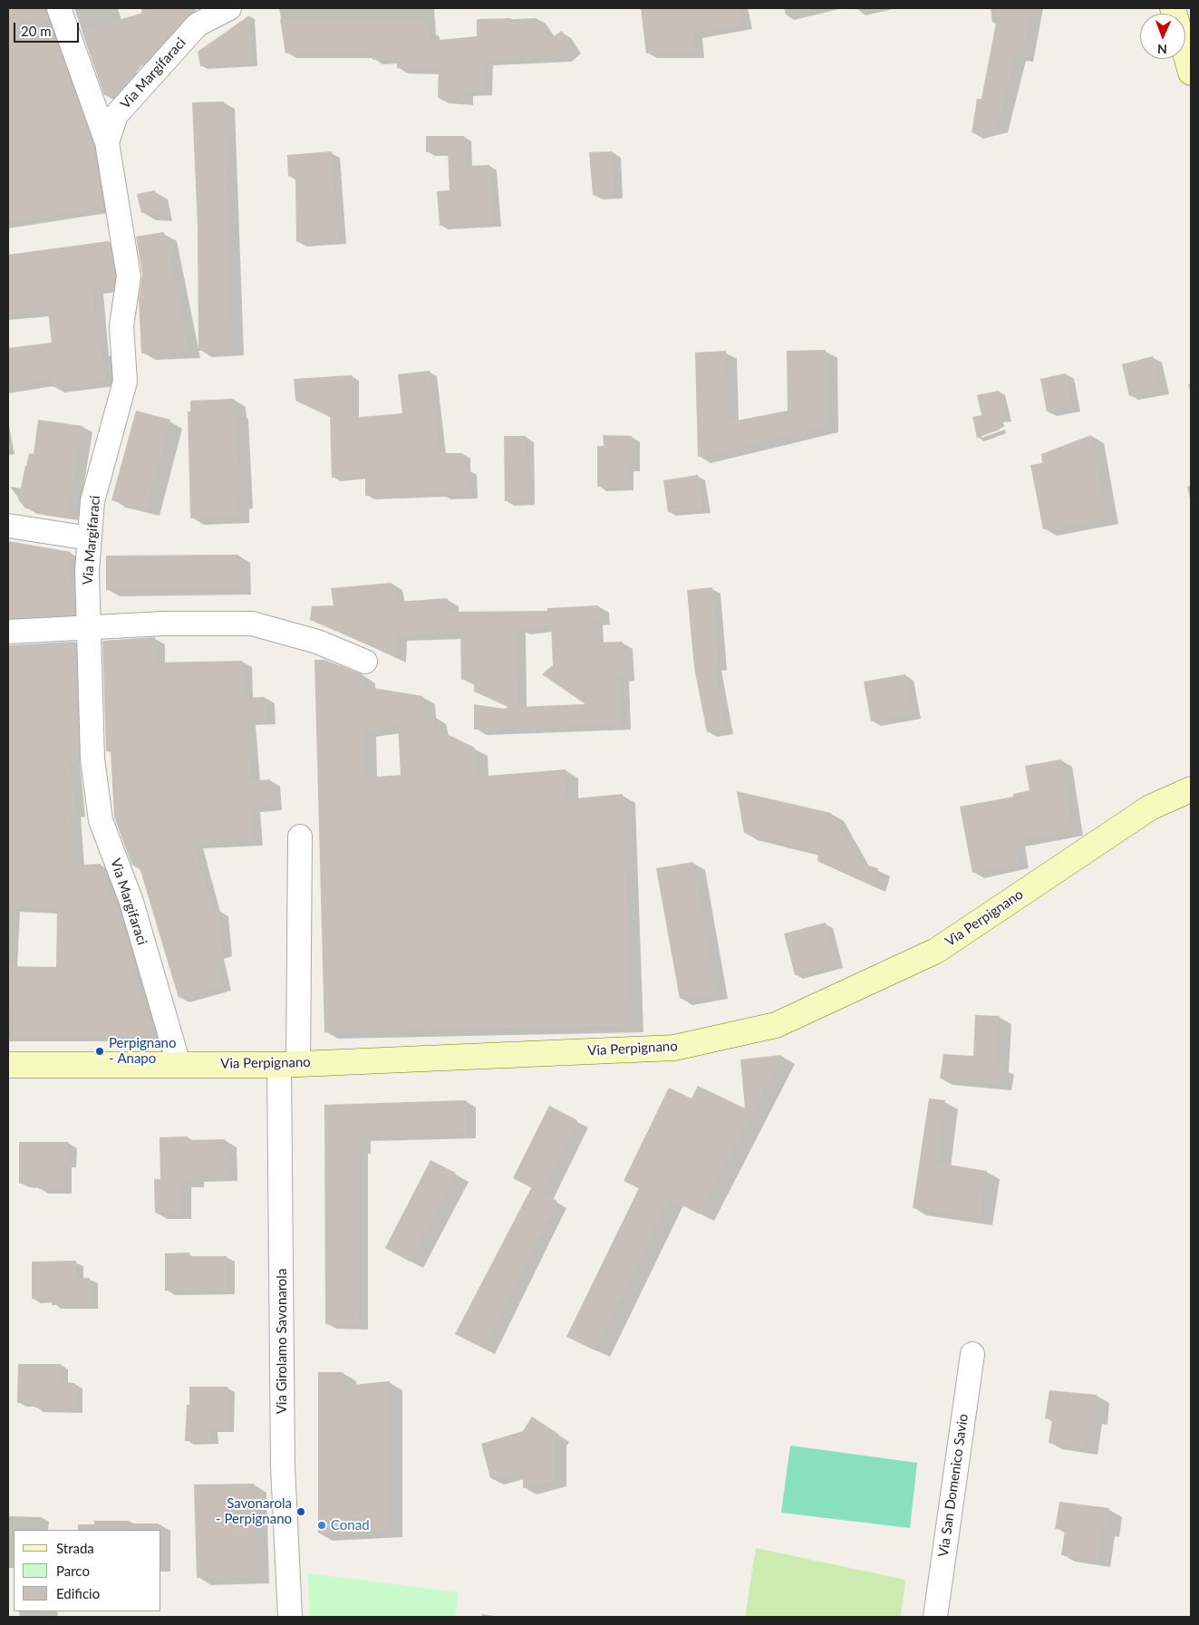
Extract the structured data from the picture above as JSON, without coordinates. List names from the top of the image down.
{
  "streets": {
    "street": [
      "Via Margifaraci",
      "Via Perpignano",
      "Via Girolamo Savonarola",
      "Via San Domenico Savio"
    ]
  },
  "crossings": [
    ["Via Margifaraci", "Via Perpignano"],
    ["Via Perpignano", "Via Girolamo Savonarola"]
  ],
  "places": ["Perpignano - Anapo", "Savonarola - Perpignano", "Conad"],
  "legend": ["Strada", "Parco", "Edificio"],
  "scale_bar": "20 m",
  "north": "bottom"
}
